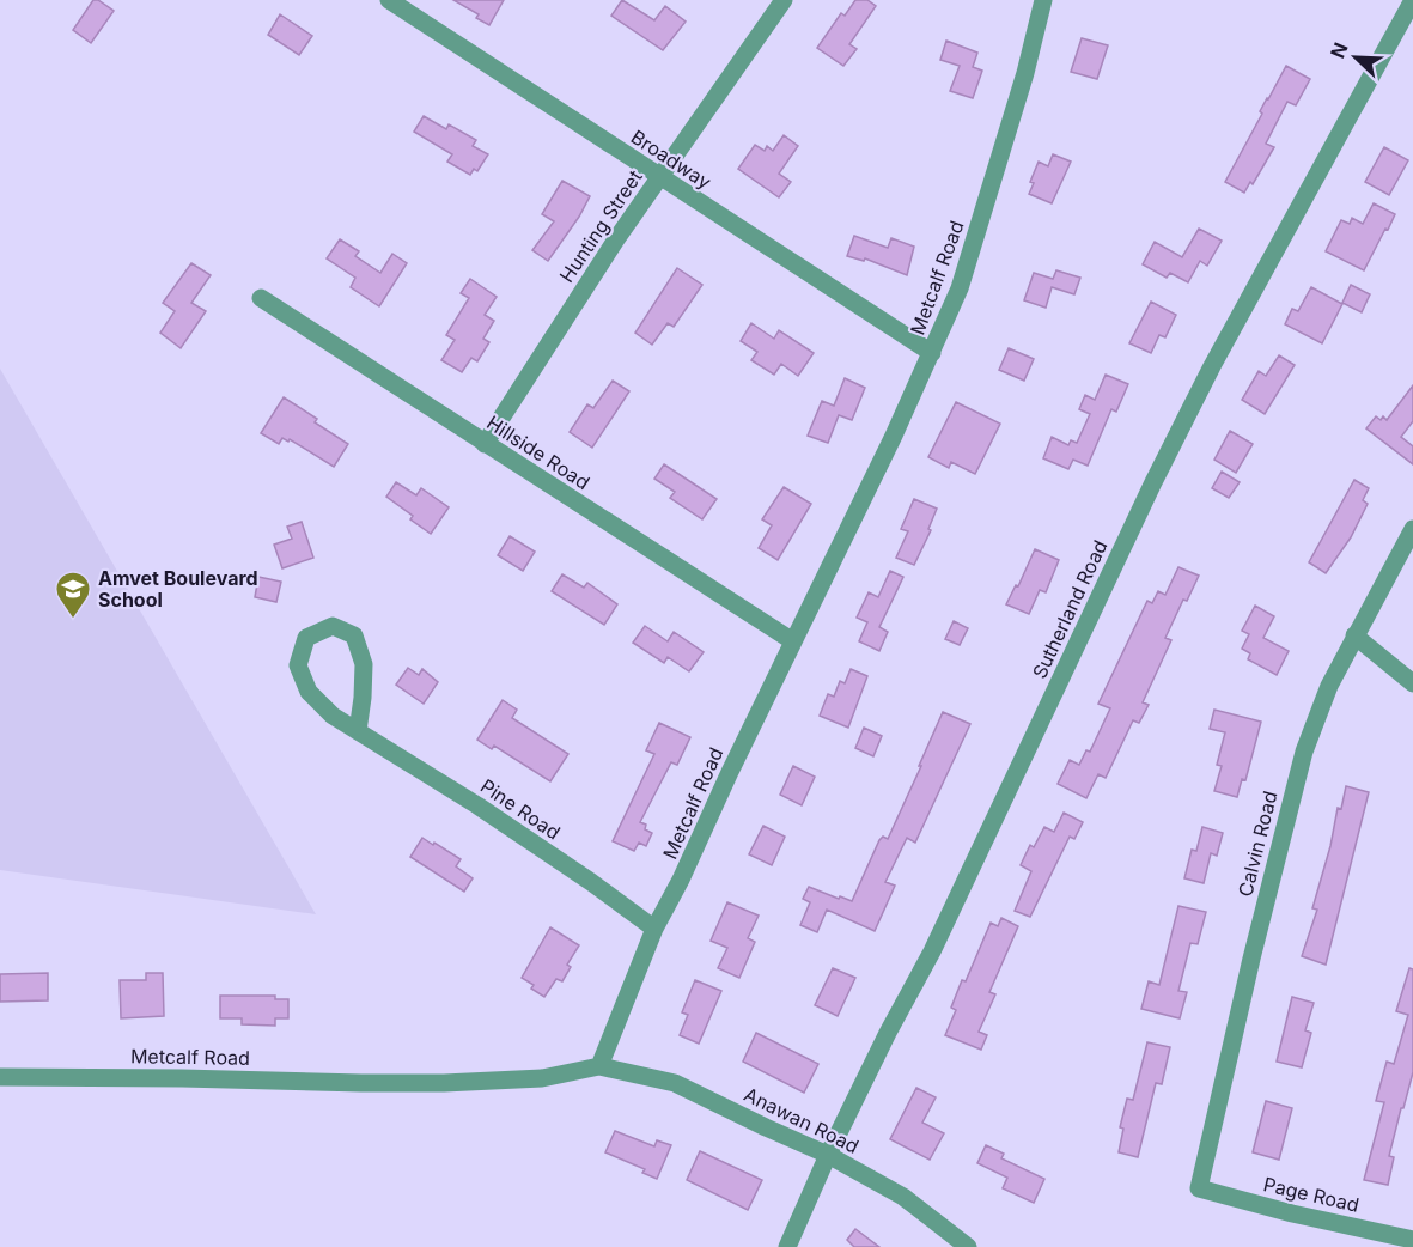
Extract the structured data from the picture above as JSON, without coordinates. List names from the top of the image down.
{
  "streets": {
    "street": [
      "Broadway",
      "Hunting Street",
      "Metcalf Road",
      "Hillside Road",
      "Sutherland Road",
      "Pine Road",
      "Calvin Road",
      "Anawan Road",
      "Page Road"
    ]
  },
  "crossings": [
    ["Broadway", "Hunting Street"],
    ["Broadway", "Metcalf Road"],
    ["Hunting Street", "Hillside Road"],
    ["Metcalf Road", "Hillside Road"],
    ["Metcalf Road", "Pine Road"],
    ["Metcalf Road", "Anawan Road"],
    ["Sutherland Road", "Anawan Road"],
    ["Calvin Road", "Page Road"]
  ],
  "places": {
    "school or university": ["Amvet Boulevard School"]
  },
  "north": "top left"
}
